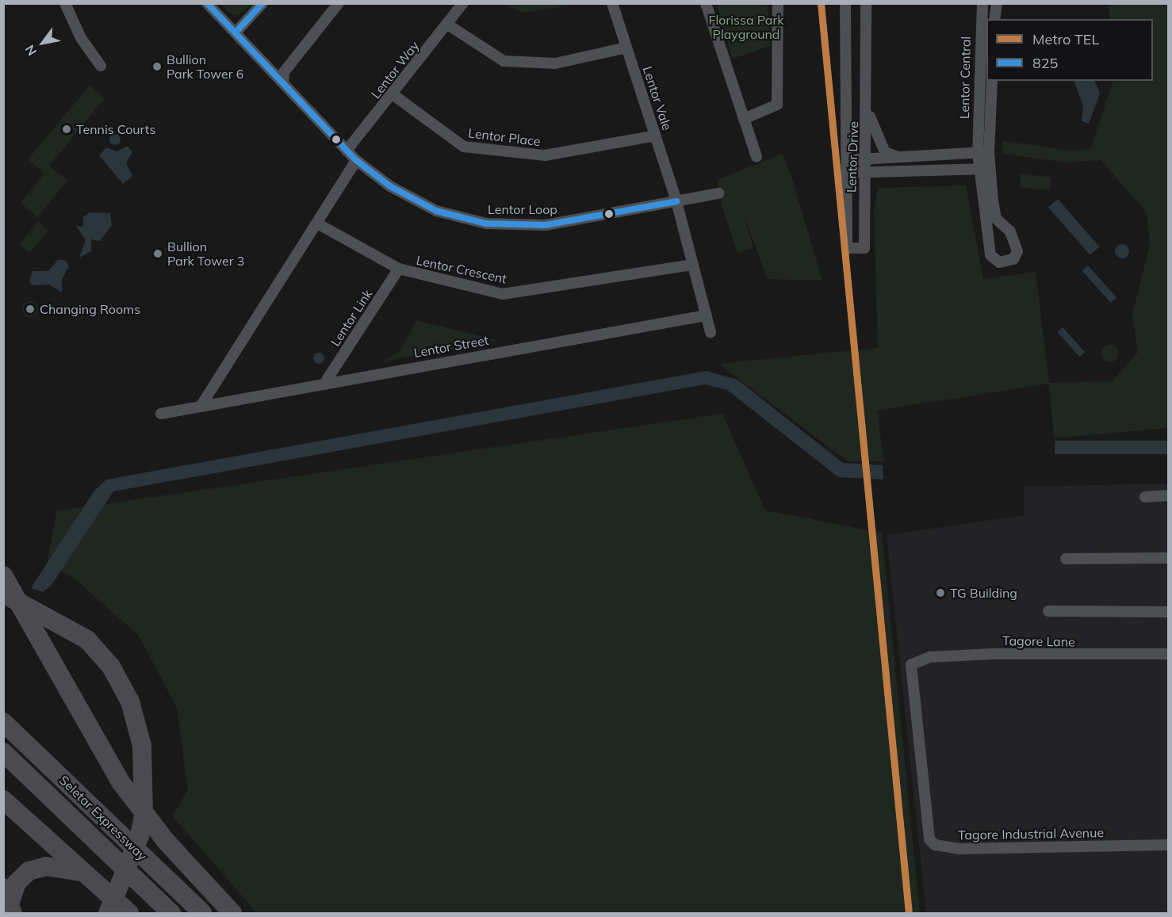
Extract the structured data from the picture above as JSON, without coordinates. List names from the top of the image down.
{
  "streets": {
    "highway": ["Seletar Expressway"],
    "street": [
      "Lentor Way",
      "Lentor Central",
      "Lentor Vale",
      "Lentor Place",
      "Lentor Drive",
      "Lentor Loop",
      "Lentor Crescent",
      "Lentor Link",
      "Lentor Street",
      "Tagore Lane",
      "Tagore Industrial Avenue"
    ]
  },
  "crossings": [
    ["Lentor Way", "Lentor Place"],
    ["Lentor Way", "Lentor Loop"],
    ["Lentor Vale", "Lentor Place"],
    ["Lentor Vale", "Lentor Loop"],
    ["Lentor Crescent", "Lentor Link"],
    ["Lentor Link", "Lentor Street"],
    ["Tagore Lane", "Tagore Industrial Avenue"]
  ],
  "parks": ["Florissa Park Playground"],
  "places": [
    "Bullion Park Tower 6",
    "Tennis Courts",
    "Bullion Park Tower 3",
    "Changing Rooms",
    "TG Building"
  ],
  "lines": ["metro line TEL", "transit line 825"],
  "legend": ["Metro TEL", "825"],
  "north": "bottom left"
}
